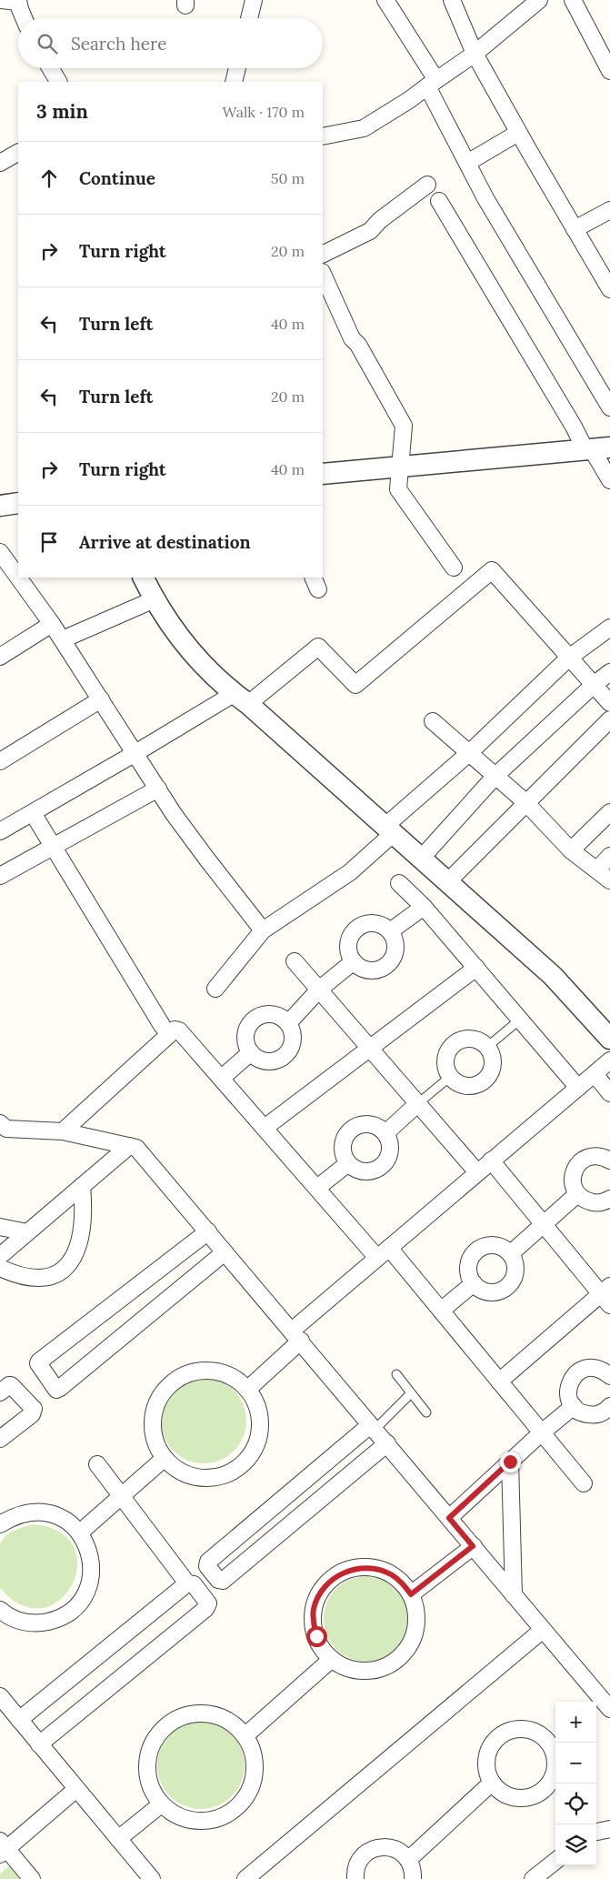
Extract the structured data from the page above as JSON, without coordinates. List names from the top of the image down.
{
  "page": {
    "search": "Search here",
    "heading": ["3 min", "Walk · 170 m"],
    "list": [
      ["Continue", "50 m"],
      ["Turn right", "20 m"],
      ["Turn left", "40 m"],
      ["Turn left", "20 m"],
      ["Turn right", "40 m"],
      "Arrive at destination"
    ],
    "map_buttons": ["+", "−"]
  }
}
